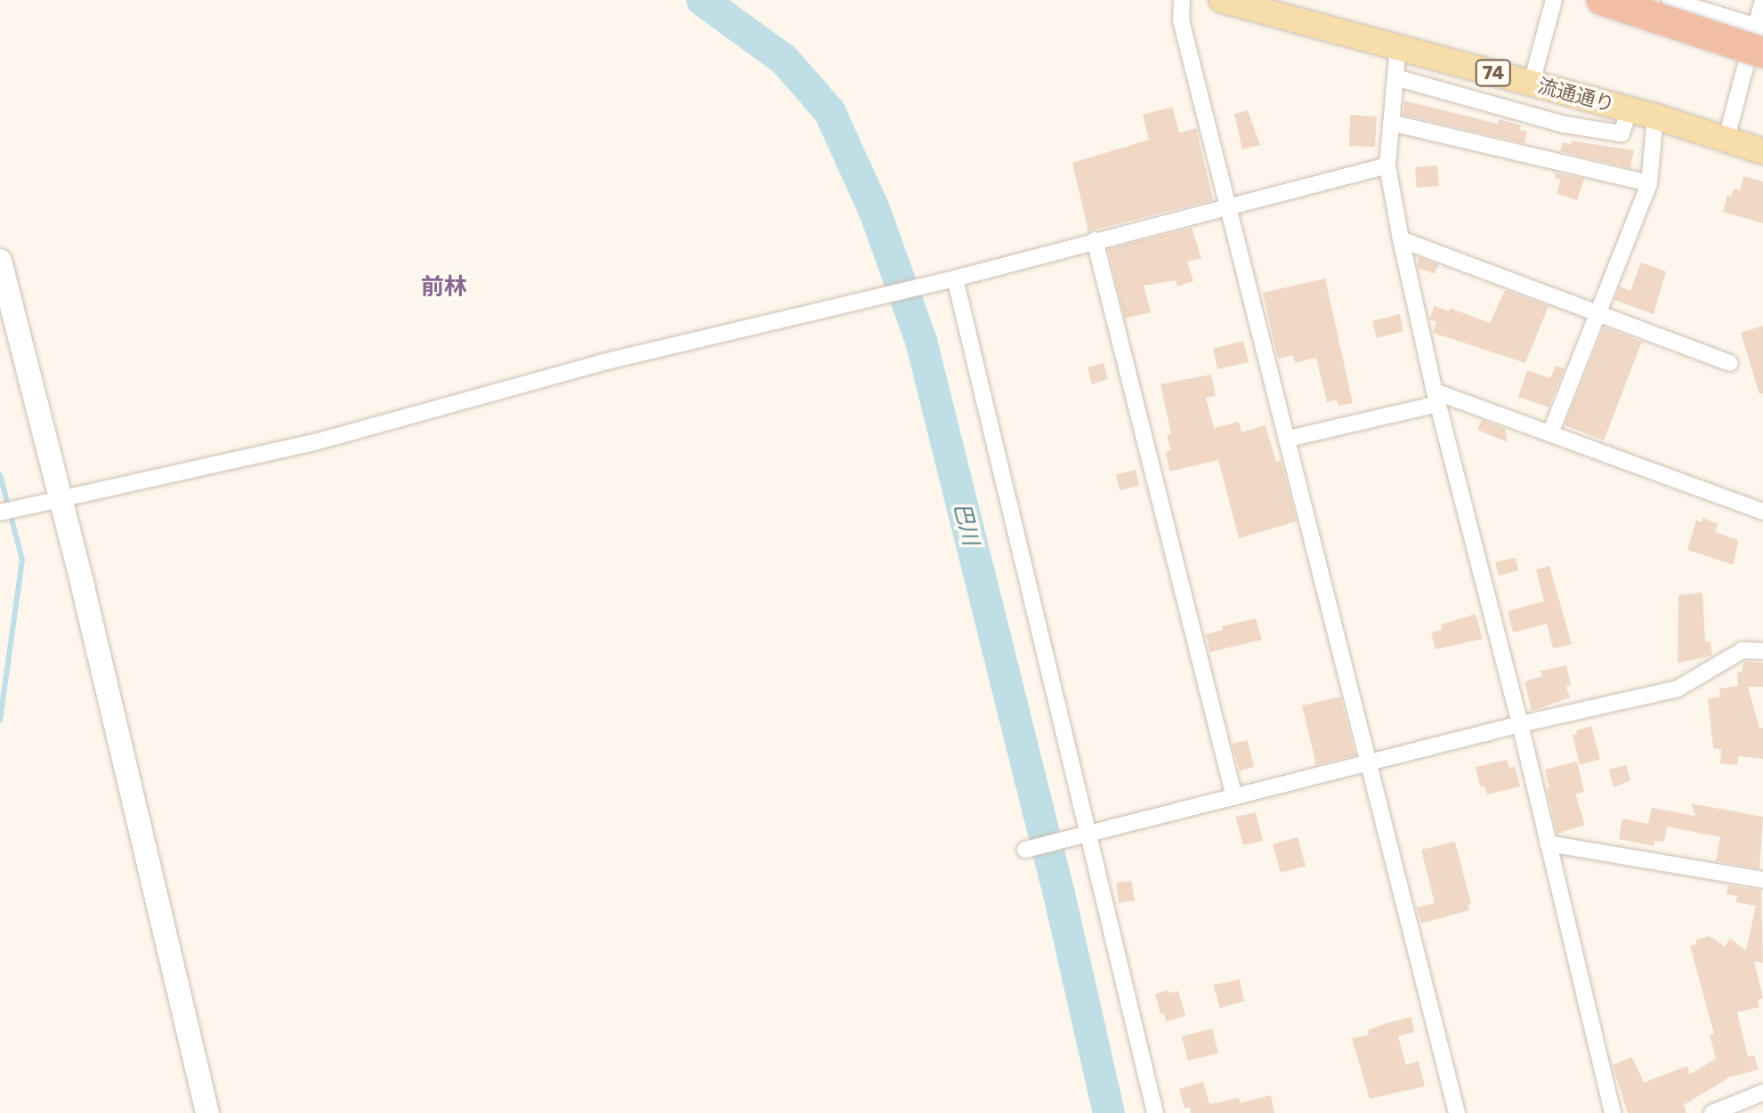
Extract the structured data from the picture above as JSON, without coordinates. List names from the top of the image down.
{
  "streets": {
    "main road": ["74", "流通通り"]
  },
  "districts": ["前林"],
  "water": ["巴川"]
}
